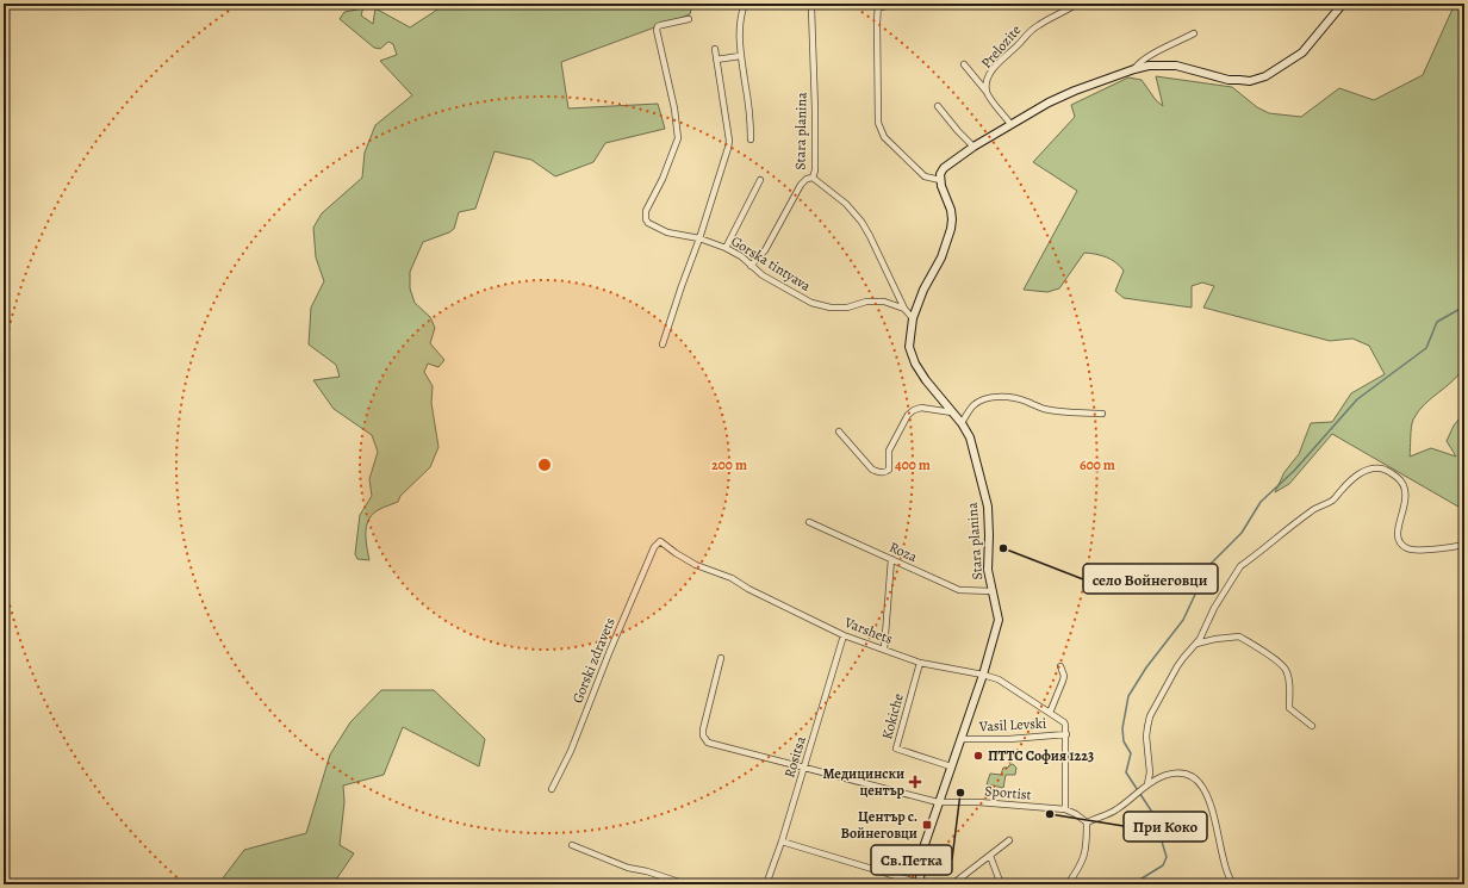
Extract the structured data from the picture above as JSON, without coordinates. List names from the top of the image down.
{
  "streets": {
    "street": [
      "Prelozite",
      "Stara planina",
      "Gorska tintyava",
      "Roza",
      "Varshets",
      "Gorski zdravets",
      "Kokiche",
      "Vasil Levski",
      "Rositsa",
      "Sportist"
    ]
  },
  "crossings": [
    ["Stara planina", "Gorska tintyava"],
    ["Stara planina", "Roza"],
    ["Stara planina", "Varshets"],
    ["Stara planina", "Kokiche"],
    ["Stara planina", "Vasil Levski"],
    ["Stara planina", "Sportist"],
    ["Varshets", "Gorski zdravets"],
    ["Varshets", "Kokiche"],
    ["Varshets", "Vasil Levski"],
    ["Varshets", "Rositsa"],
    ["Rositsa", "Sportist"]
  ],
  "places": {
    "other": [
      "село Войнеговци",
      "ПТТС София 1223",
      "Св.Петка",
      "При Коко"
    ],
    "health": ["Медицински център"],
    "transit": ["Център с. Войнеговци"]
  },
  "rings": ["200 m", "400 m", "600 m"]
}
